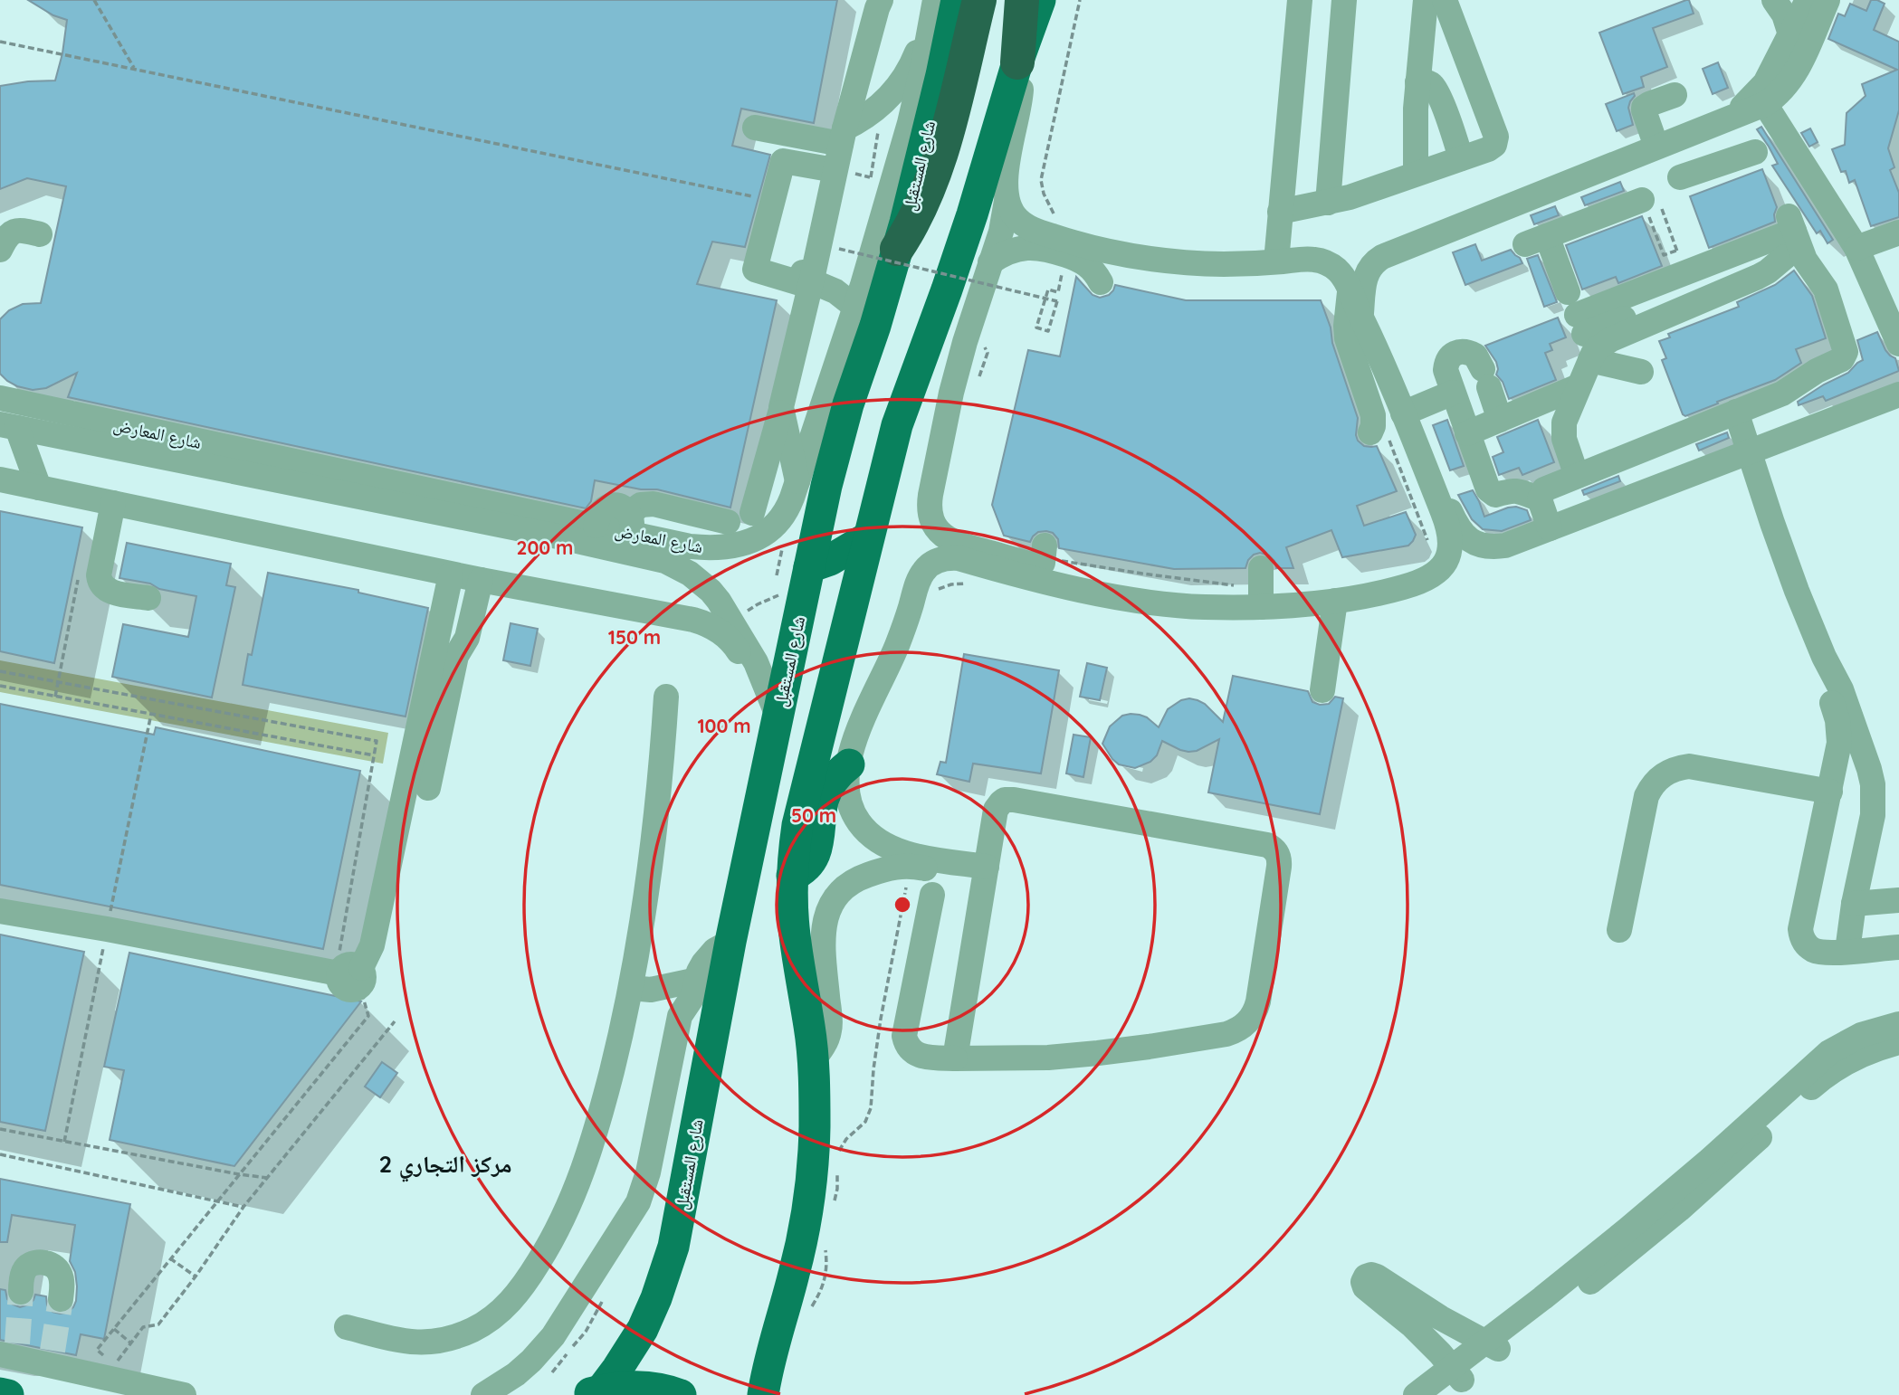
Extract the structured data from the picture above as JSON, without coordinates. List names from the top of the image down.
{
  "streets": {
    "main road": ["شارع المستقبل"],
    "street": ["شارع المعارض"]
  },
  "crossings": [
    ["شارع المستقبل", "شارع المعارض"]
  ],
  "districts": ["مركز التجاري 2"],
  "rings": [
    "200 m",
    "150 m",
    "100 m",
    "50 m"
  ]
}
